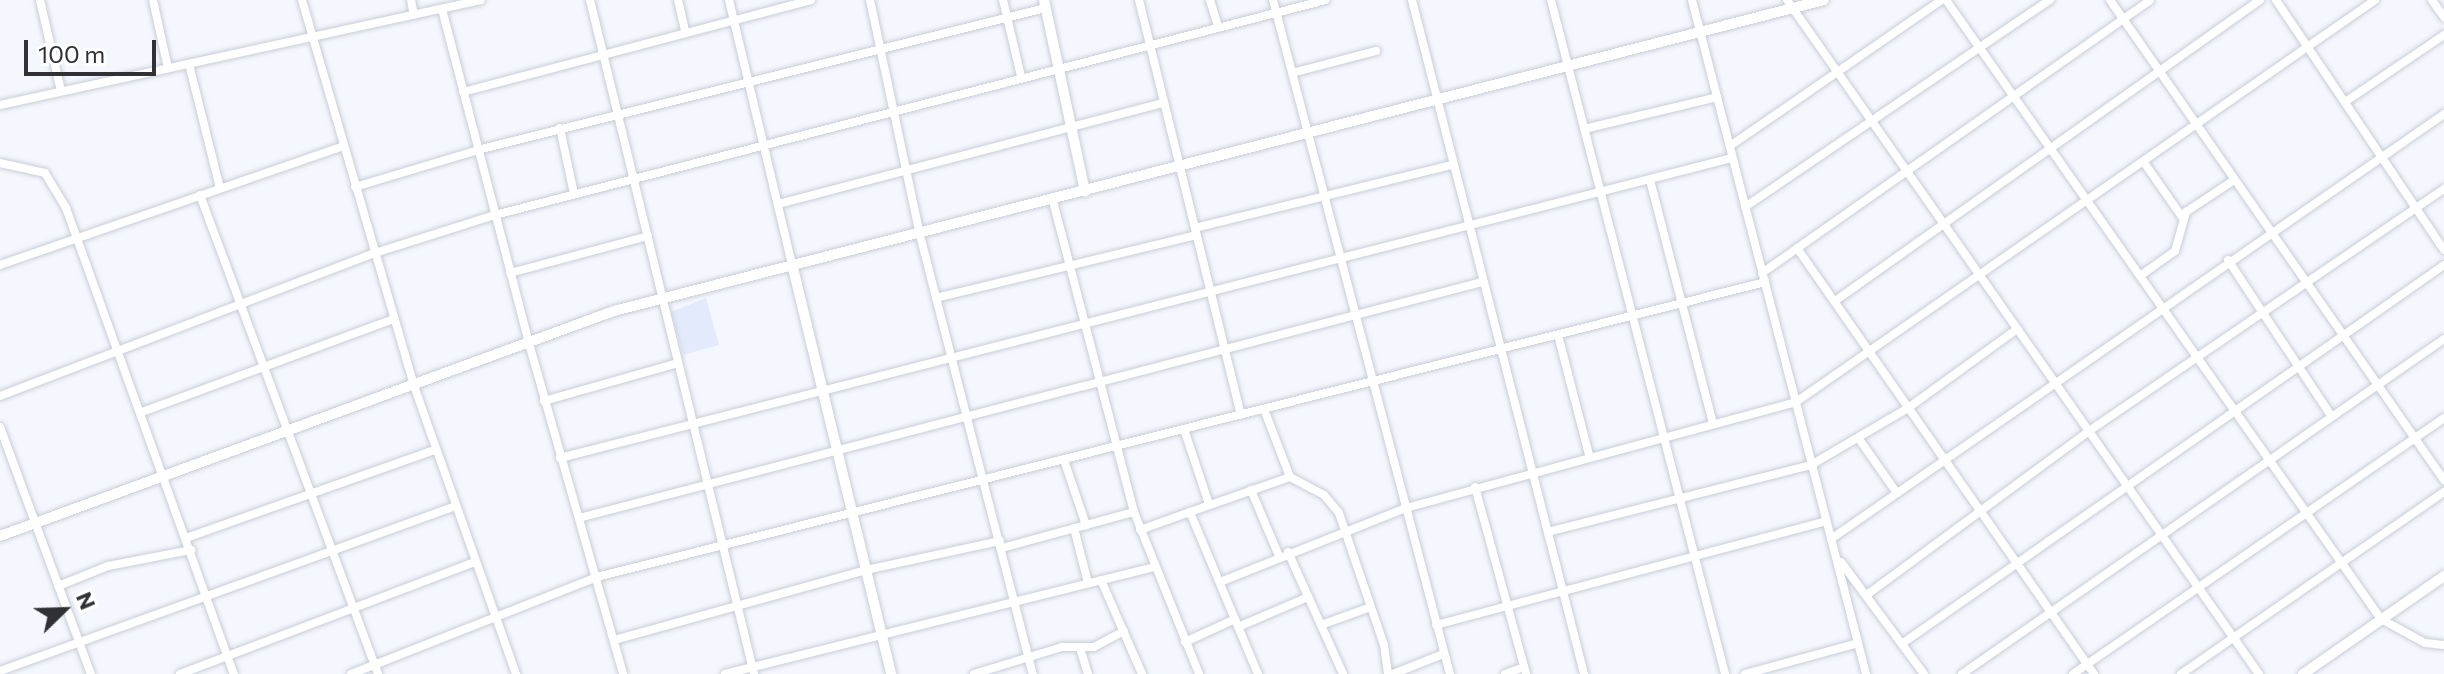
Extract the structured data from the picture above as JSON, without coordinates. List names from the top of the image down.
{
  "scale_bar": "100 m",
  "north": "top right"
}
